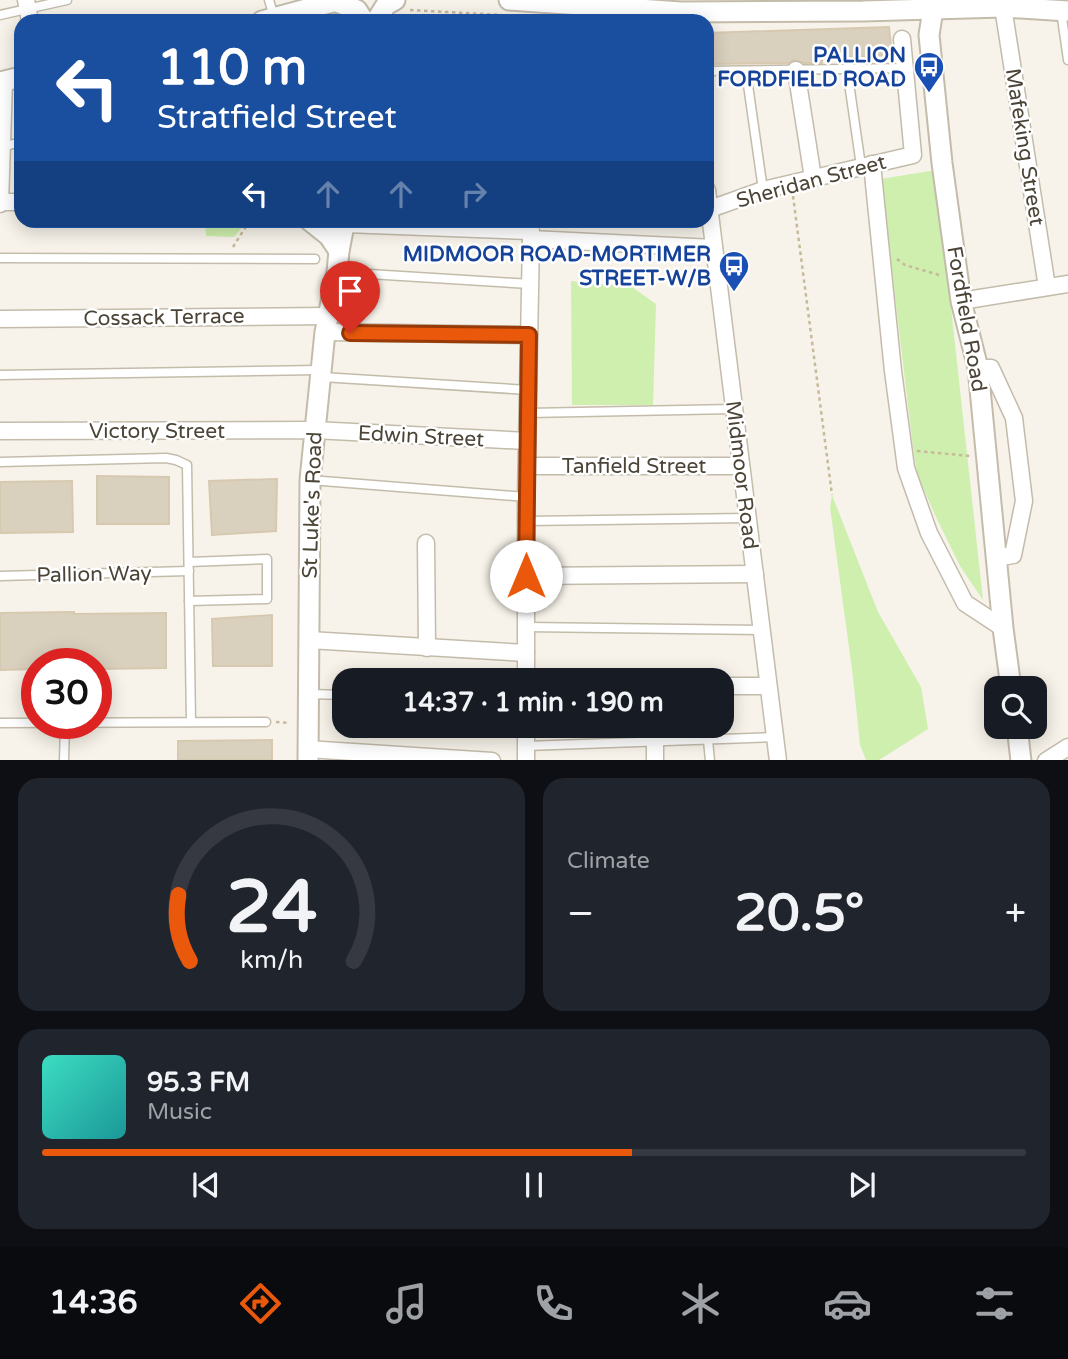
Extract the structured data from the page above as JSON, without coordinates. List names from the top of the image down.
{
  "streets": {
    "street": [
      "Mafeking Street",
      "Sheridan Street",
      "Cossack Terrace",
      "Fordfield Road",
      "Victory Street",
      "Edwin Street",
      "Tanfield Street",
      "Midmoor Road",
      "St Luke's Road"
    ],
    "lane": ["Pallion Way"]
  },
  "crossings": [
    ["Cossack Terrace", "St Luke's Road"],
    ["Victory Street", "Edwin Street"],
    ["Victory Street", "St Luke's Road"],
    ["Edwin Street", "St Luke's Road"],
    ["Tanfield Street", "Midmoor Road"]
  ],
  "places": {
    "bus stop": ["PALLION FORDFIELD ROAD", "MIDMOOR ROAD-MORTIMER STREET-W/B"]
  },
  "page": {
    "turn": ["110 m", "Stratfield Street"],
    "limit": "30",
    "trip": "14:37 · 1 min · 190 m",
    "tile": "Climate",
    "heat": ["−", "20.5°", "+"],
    "song": ["95.3 FM", "Music"],
    "tabs": "14:36",
    "gauge": ["24", "km/h"]
  }
}
